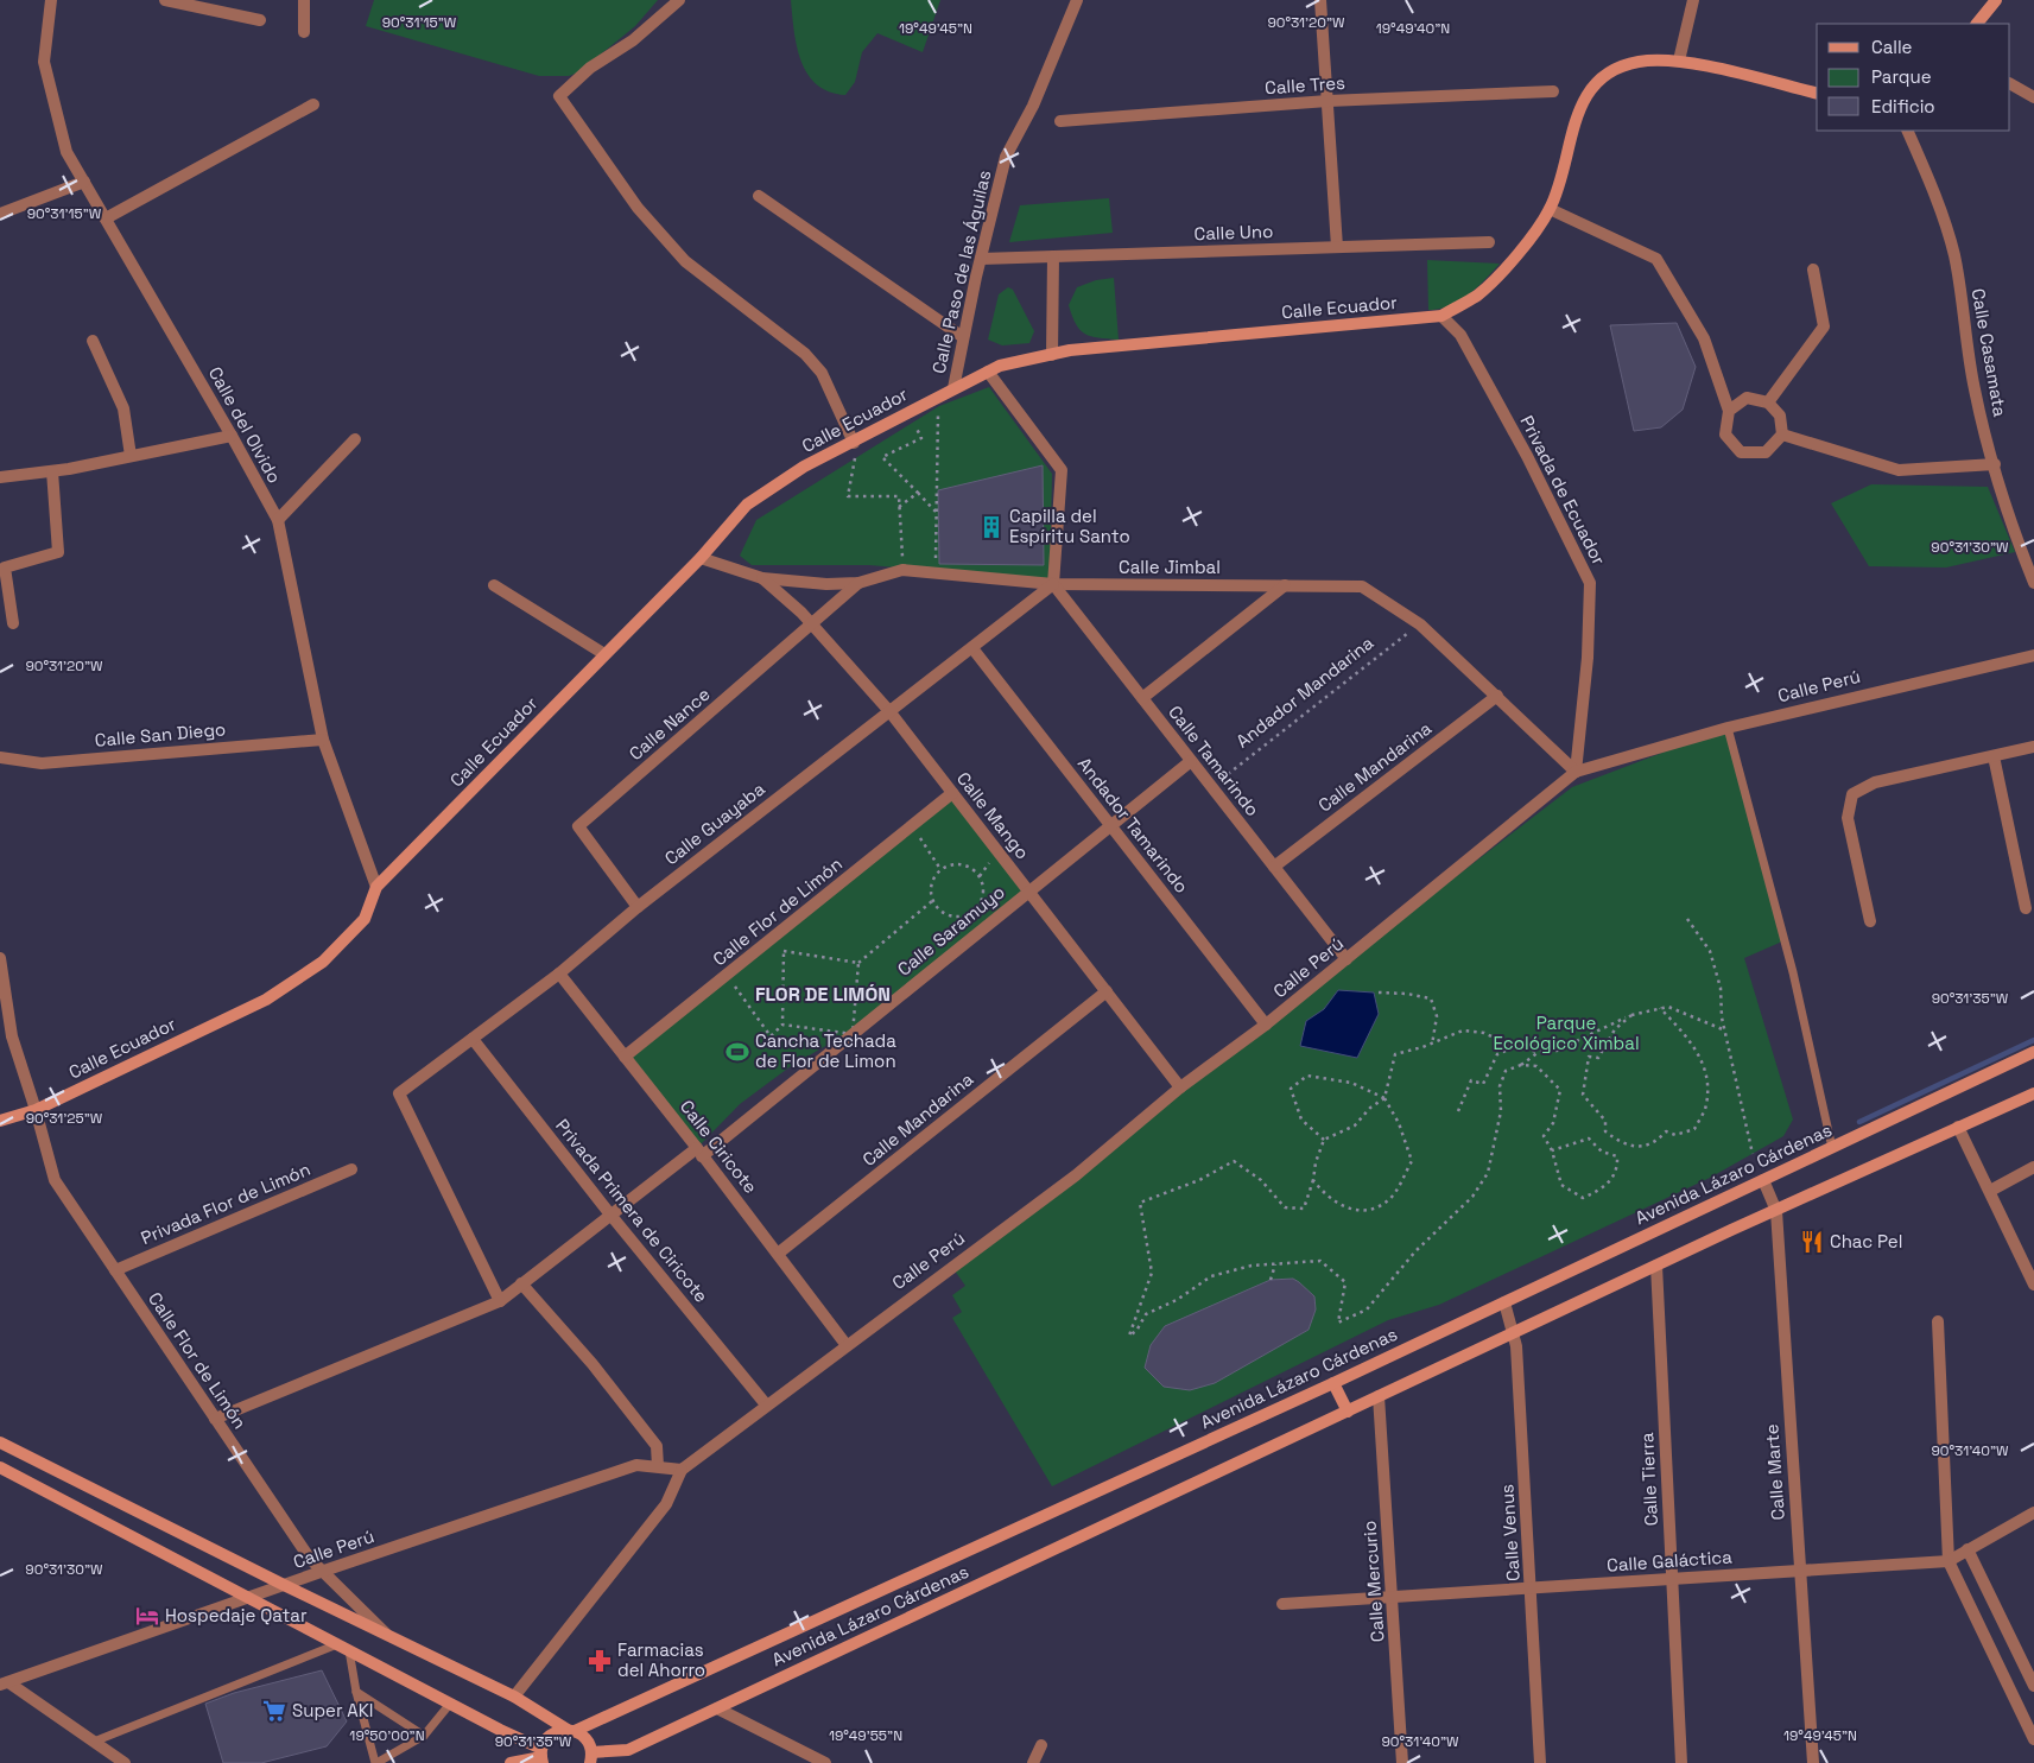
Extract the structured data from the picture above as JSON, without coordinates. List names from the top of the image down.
{
  "streets": {
    "main road": ["Calle Ecuador", "Avenida Lázaro Cárdenas"],
    "street": [
      "Calle Tres",
      "Calle Uno",
      "Calle Paso de las Águilas",
      "Calle Casamata",
      "Calle del Olvido",
      "Privada de Ecuador",
      "Calle Jimbal",
      "Calle Perú",
      "Calle Nance",
      "Calle San Diego",
      "Calle Tamarindo",
      "Calle Mandarina",
      "Calle Mango",
      "Calle Guayaba",
      "Andador Tamarindo",
      "Calle Flor de Limón",
      "Calle Saramuyo",
      "Calle Ciricote",
      "Privada Flor de Limón",
      "Privada Primera de Ciricote",
      "Calle Marte",
      "Calle Tierra",
      "Calle Venus",
      "Calle Galáctica",
      "Calle Mercurio"
    ],
    "path": ["Andador Mandarina"]
  },
  "crossings": [
    ["Calle Uno", "Calle Paso de las Águilas"],
    ["Calle Paso de las Águilas", "Calle Ecuador"],
    ["Calle Ecuador", "Calle del Olvido"],
    ["Calle Ecuador", "Privada de Ecuador"],
    ["Calle Ecuador", "Calle Jimbal"],
    ["Calle Ecuador", "Calle Flor de Limón"],
    ["Calle del Olvido", "Calle San Diego"],
    ["Privada de Ecuador", "Calle Jimbal"],
    ["Privada de Ecuador", "Calle Perú"],
    ["Calle Jimbal", "Calle Perú"],
    ["Calle Jimbal", "Andador Mandarina"],
    ["Calle Jimbal", "Calle Nance"],
    ["Calle Jimbal", "Calle Tamarindo"],
    ["Calle Jimbal", "Calle Mandarina"],
    ["Calle Jimbal", "Calle Mango"],
    ["Calle Jimbal", "Calle Guayaba"],
    ["Calle Perú", "Calle Tamarindo"],
    ["Calle Perú", "Calle Mango"],
    ["Calle Perú", "Andador Tamarindo"],
    ["Calle Perú", "Calle Flor de Limón"],
    ["Calle Perú", "Calle Ciricote"],
    ["Calle Perú", "Privada Primera de Ciricote"],
    ["Andador Mandarina", "Calle Tamarindo"],
    ["Calle Nance", "Calle Mango"],
    ["Calle Nance", "Calle Guayaba"],
    ["Calle Tamarindo", "Calle Mandarina"],
    ["Calle Tamarindo", "Calle Guayaba"],
    ["Calle Mandarina", "Calle Mango"],
    ["Calle Mandarina", "Calle Ciricote"],
    ["Calle Mango", "Calle Guayaba"],
    ["Calle Mango", "Calle Flor de Limón"],
    ["Calle Mango", "Calle Saramuyo"],
    ["Calle Guayaba", "Andador Tamarindo"],
    ["Calle Guayaba", "Calle Saramuyo"],
    ["Calle Guayaba", "Calle Ciricote"],
    ["Calle Guayaba", "Privada Primera de Ciricote"],
    ["Calle Flor de Limón", "Calle Saramuyo"],
    ["Calle Flor de Limón", "Calle Ciricote"],
    ["Calle Flor de Limón", "Privada Flor de Limón"],
    ["Calle Saramuyo", "Calle Ciricote"],
    ["Calle Saramuyo", "Privada Primera de Ciricote"],
    ["Avenida Lázaro Cárdenas", "Calle Marte"],
    ["Avenida Lázaro Cárdenas", "Calle Tierra"],
    ["Avenida Lázaro Cárdenas", "Calle Venus"],
    ["Avenida Lázaro Cárdenas", "Calle Mercurio"],
    ["Calle Marte", "Calle Galáctica"],
    ["Calle Tierra", "Calle Galáctica"],
    ["Calle Venus", "Calle Galáctica"],
    ["Calle Galáctica", "Calle Mercurio"]
  ],
  "districts": ["FLOR DE LIMÓN"],
  "parks": ["Parque Ecológico Ximbal"],
  "places": {
    "building": ["Capilla del Espíritu Santo"],
    "sports": ["Cancha Techada de Flor de Limon"],
    "restaurant": ["Chac Pel"],
    "hotel": ["Hospedaje Qatar"],
    "pharmacy": ["Farmacias del Ahorro"],
    "supermarket": ["Super AKI"]
  },
  "legend": ["Calle", "Parque", "Edificio"],
  "coordinates": [
    "90°31'15\"W",
    "90°31'20\"W",
    "19°49'45\"N",
    "19°49'40\"N",
    "90°31'30\"W",
    "90°31'35\"W",
    "90°31'25\"W",
    "90°31'40\"W",
    "19°50'00\"N",
    "19°49'55\"N"
  ]
}
